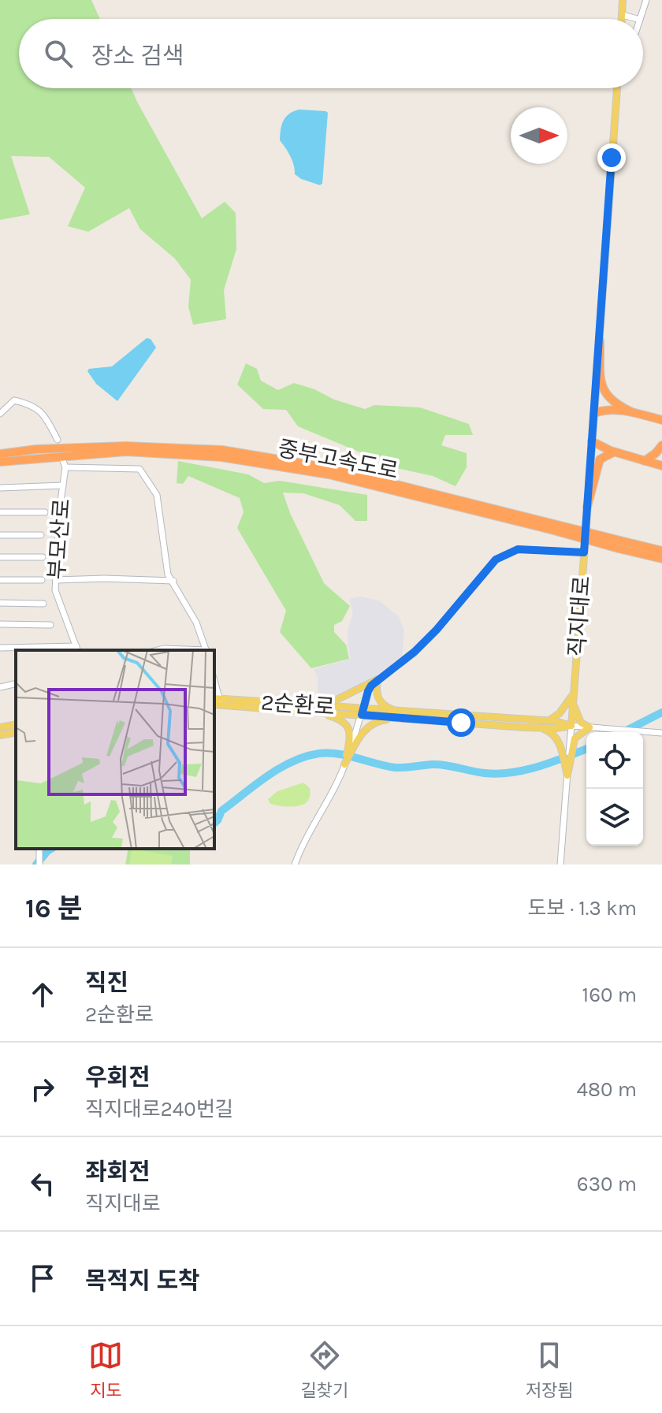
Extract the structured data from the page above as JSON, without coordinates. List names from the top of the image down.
{
  "streets": {
    "highway": ["중부고속도로"],
    "main road": ["직지대로", "2순환로"],
    "street": ["부모산로"]
  },
  "crossings": [
    ["직지대로", "2순환로"]
  ],
  "north": "right",
  "page": {
    "search": "장소 검색",
    "heading": ["16 분", "도보 · 1.3 km"],
    "list": [
      ["직진", "2순환로", "160 m"],
      ["우회전", "직지대로240번길", "480 m"],
      ["좌회전", "직지대로", "630 m"],
      "목적지 도착"
    ],
    "nav": ["지도", "길찾기", "저장됨"]
  }
}
